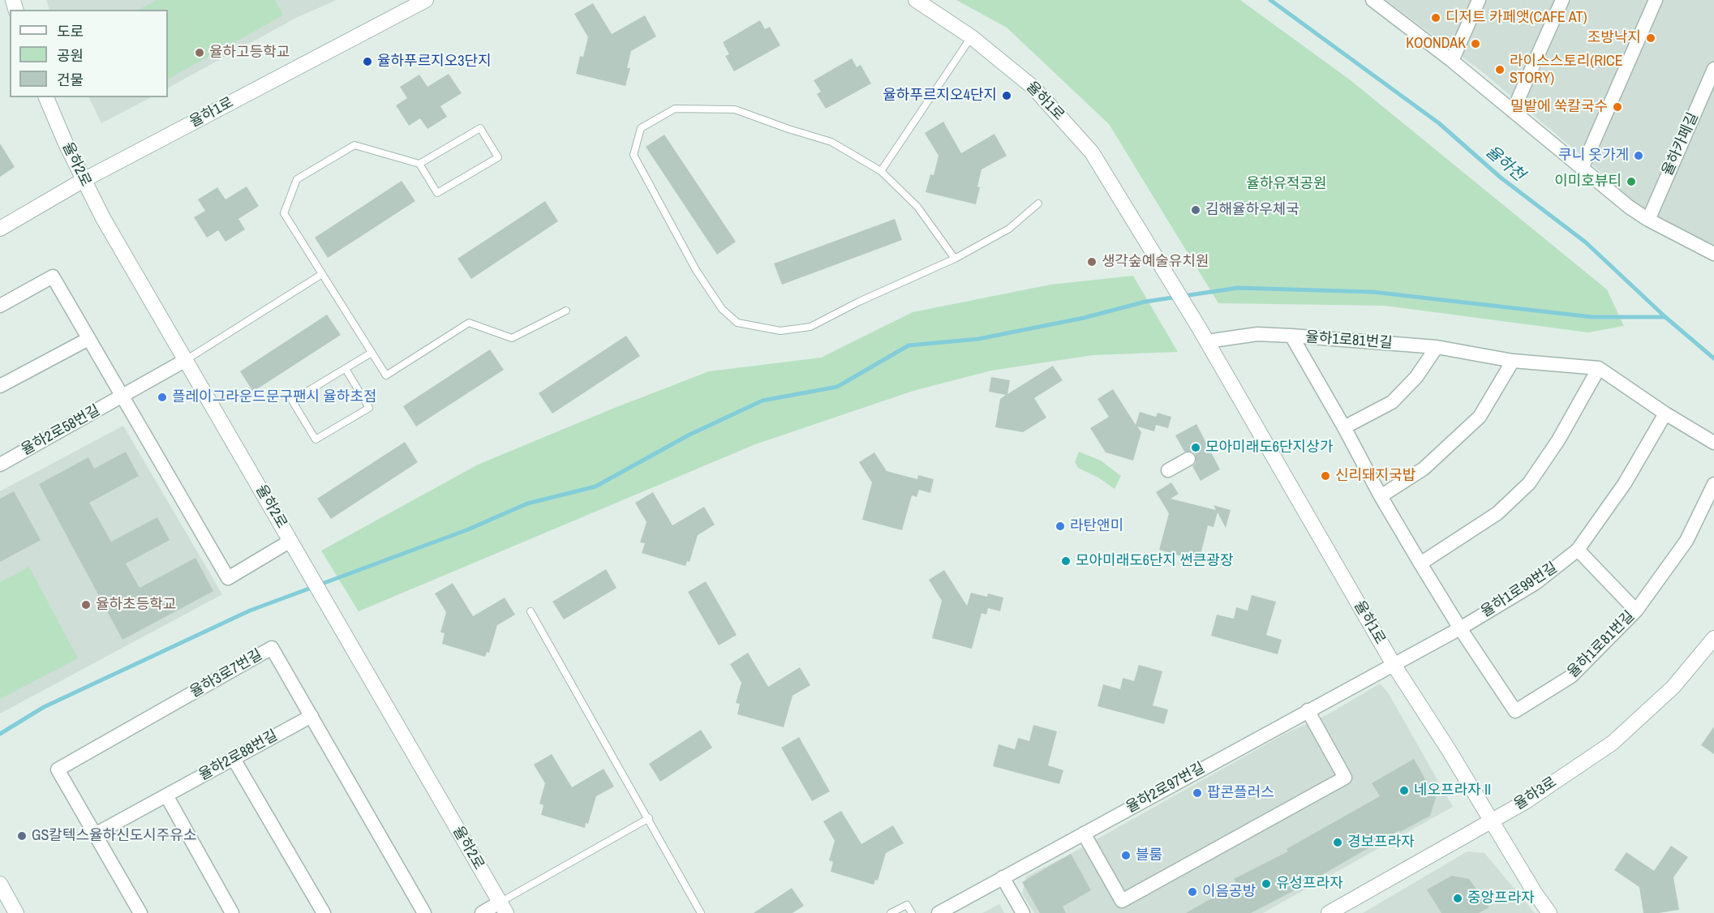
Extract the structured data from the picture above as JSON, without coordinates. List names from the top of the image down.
{
  "streets": {
    "street": [
      "율하1로",
      "율하카페길",
      "율하2로",
      "율하1로81번길",
      "율하2로58번길",
      "율하1로99번길",
      "율하3로7번길",
      "율하2로88번길",
      "율하2로97번길",
      "율하3로"
    ]
  },
  "crossings": [
    ["율하1로", "율하2로"],
    ["율하1로", "율하1로81번길"],
    ["율하1로", "율하1로99번길"],
    ["율하1로", "율하2로97번길"],
    ["율하1로", "율하3로"],
    ["율하2로", "율하2로58번길"],
    ["율하1로81번길", "율하1로99번길"],
    ["율하1로99번길", "율하2로97번길"],
    ["율하3로7번길", "율하2로88번길"]
  ],
  "water": ["율하천"],
  "parks": ["율하유적공원"],
  "places": [
    "디저트 카페앳(CAFE AT)",
    "조방낙지",
    "KOONDAK",
    "율하고등학교",
    "율하푸르지오3단지",
    "라이스스토리(RICE STORY)",
    "율하푸르지오4단지",
    "밀밭에 쑥칼국수",
    "쿠니 옷가게",
    "이미호뷰티",
    "김해율하우체국",
    "생각숲예술유치원",
    "플레이그라운드문구팬시 율하초점",
    "모아미래도6단지상가",
    "신리돼지국밥",
    "라탄앤미",
    "모아미래도6단지 썬큰광장",
    "율하초등학교",
    "네오프라자 II",
    "팝콘플러스",
    "GS칼텍스율하신도시주유소",
    "경보프라자",
    "블룸",
    "유성프라자",
    "이음공방",
    "중앙프라자"
  ],
  "legend": ["도로", "공원", "건물"]
}
